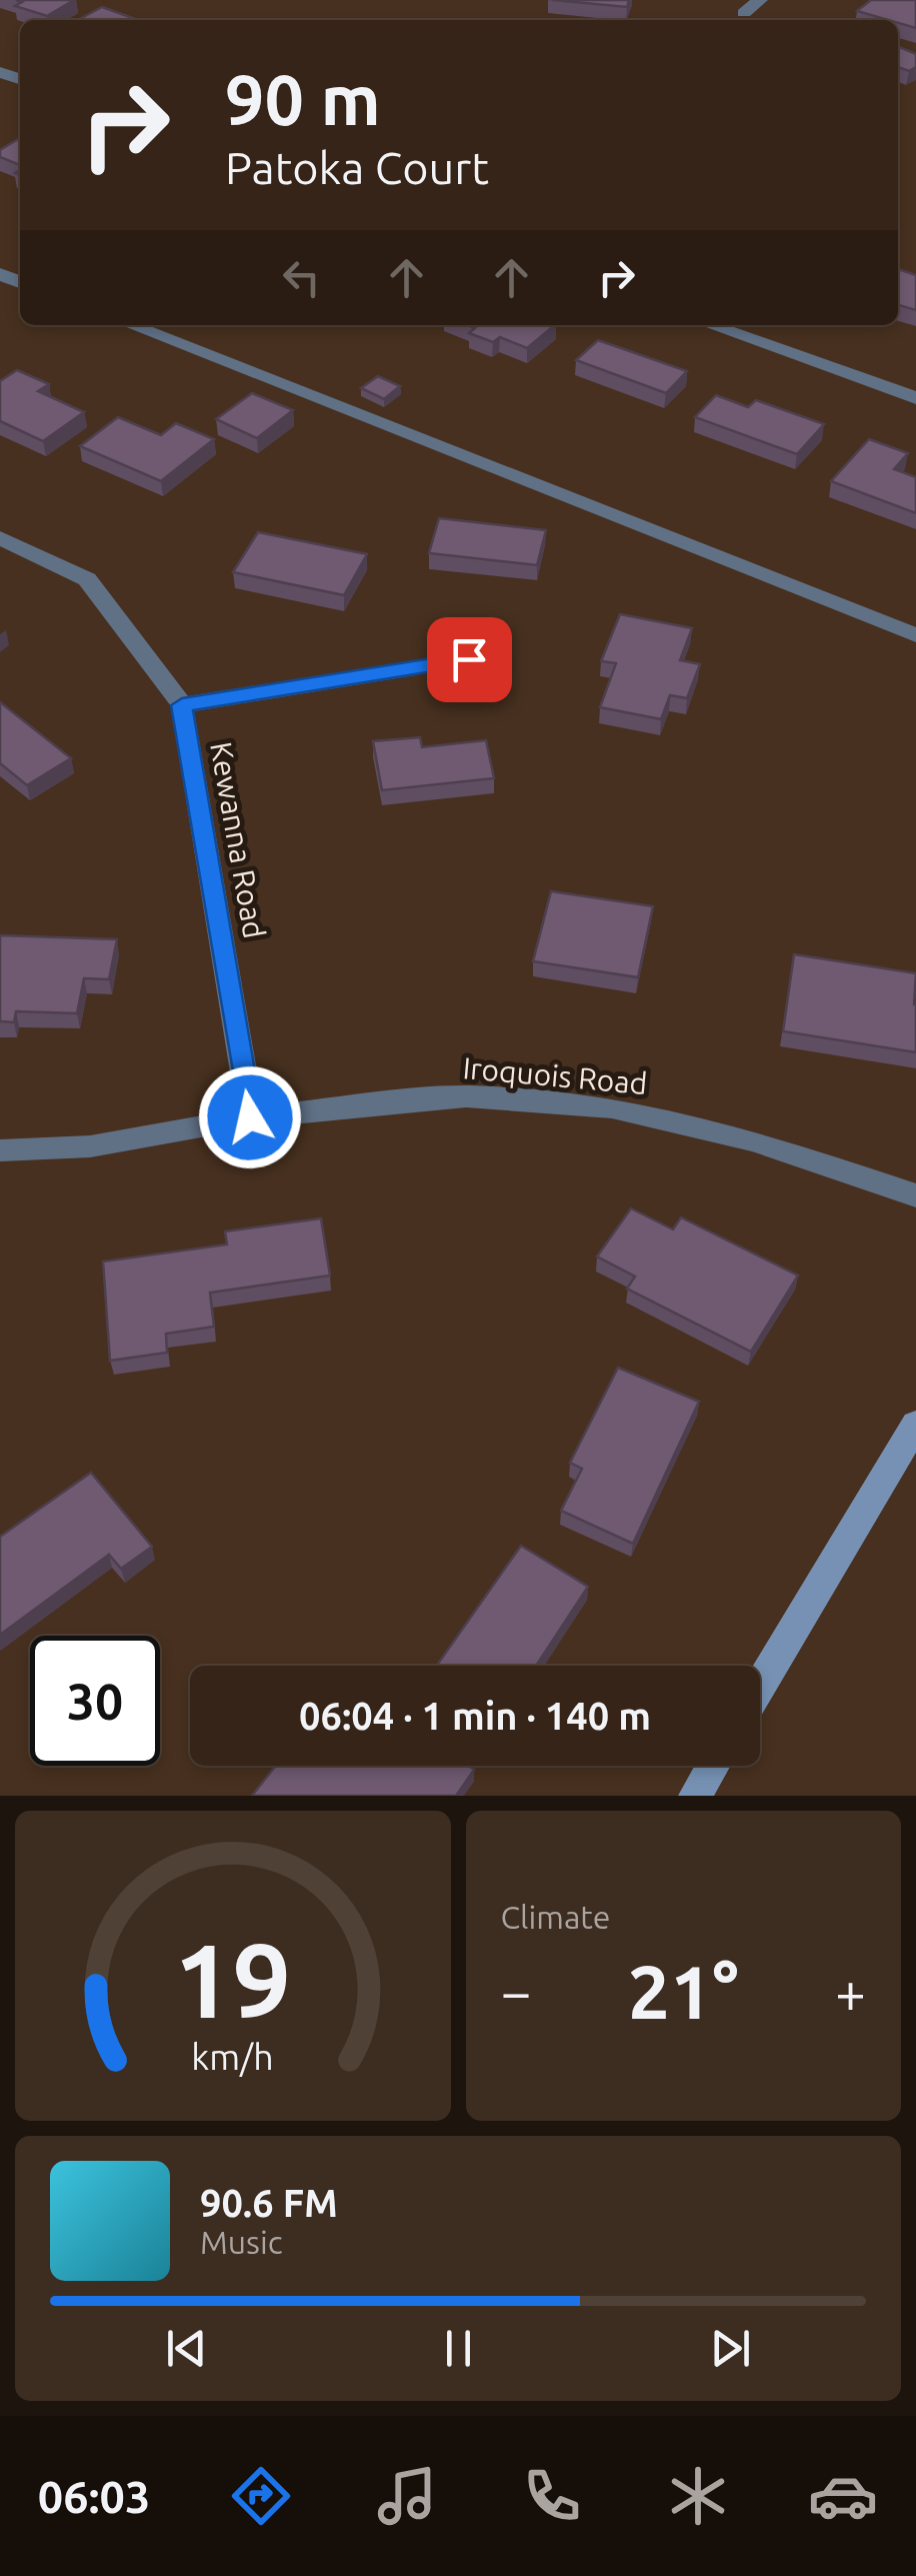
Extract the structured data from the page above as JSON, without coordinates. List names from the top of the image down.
{
  "streets": {
    "street": ["Kewanna Road", "Iroquois Road"]
  },
  "crossings": [
    ["Kewanna Road", "Iroquois Road"]
  ],
  "page": {
    "turn": ["90 m", "Patoka Court"],
    "limit": "30",
    "trip": "06:04 · 1 min · 140 m",
    "tile": "Climate",
    "heat": ["−", "21°", "+"],
    "song": ["90.6 FM", "Music"],
    "tabs": "06:03",
    "gauge": ["19", "km/h"]
  }
}
